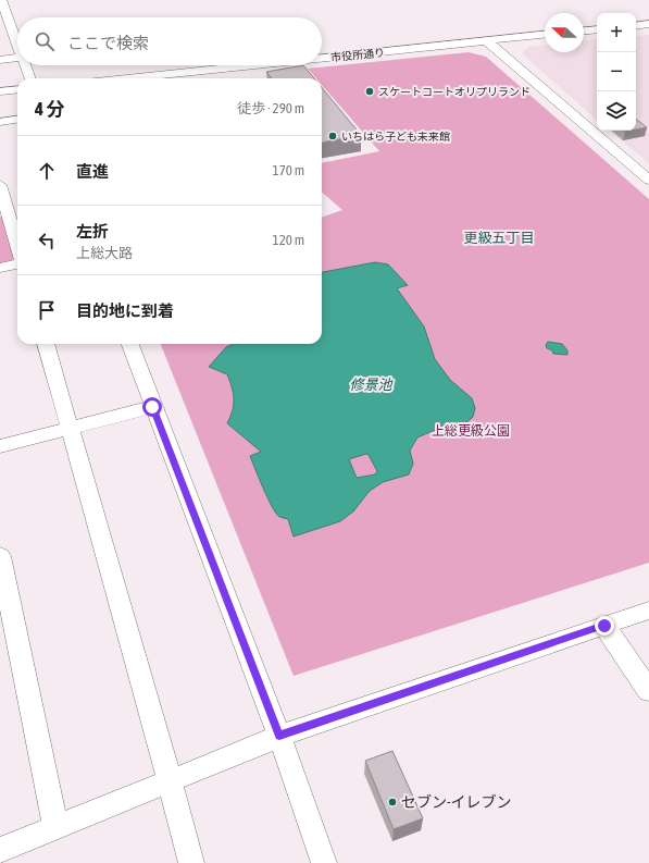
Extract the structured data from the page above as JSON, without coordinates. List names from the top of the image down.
{
  "streets": {
    "street": ["市役所通り"]
  },
  "districts": ["更級五丁目"],
  "water": ["修景池"],
  "parks": ["上総更級公園"],
  "places": ["スケートコートオリプリランド", "いちはら子ども未来館", "セブン-イレブン"],
  "north": "left",
  "page": {
    "map_buttons": ["+", "−"],
    "search": "ここで検索",
    "heading": ["4 分", "徒歩 · 290 m"],
    "list": [
      ["直進", "170 m"],
      ["左折", "上総大路", "120 m"],
      "目的地に到着"
    ]
  }
}
